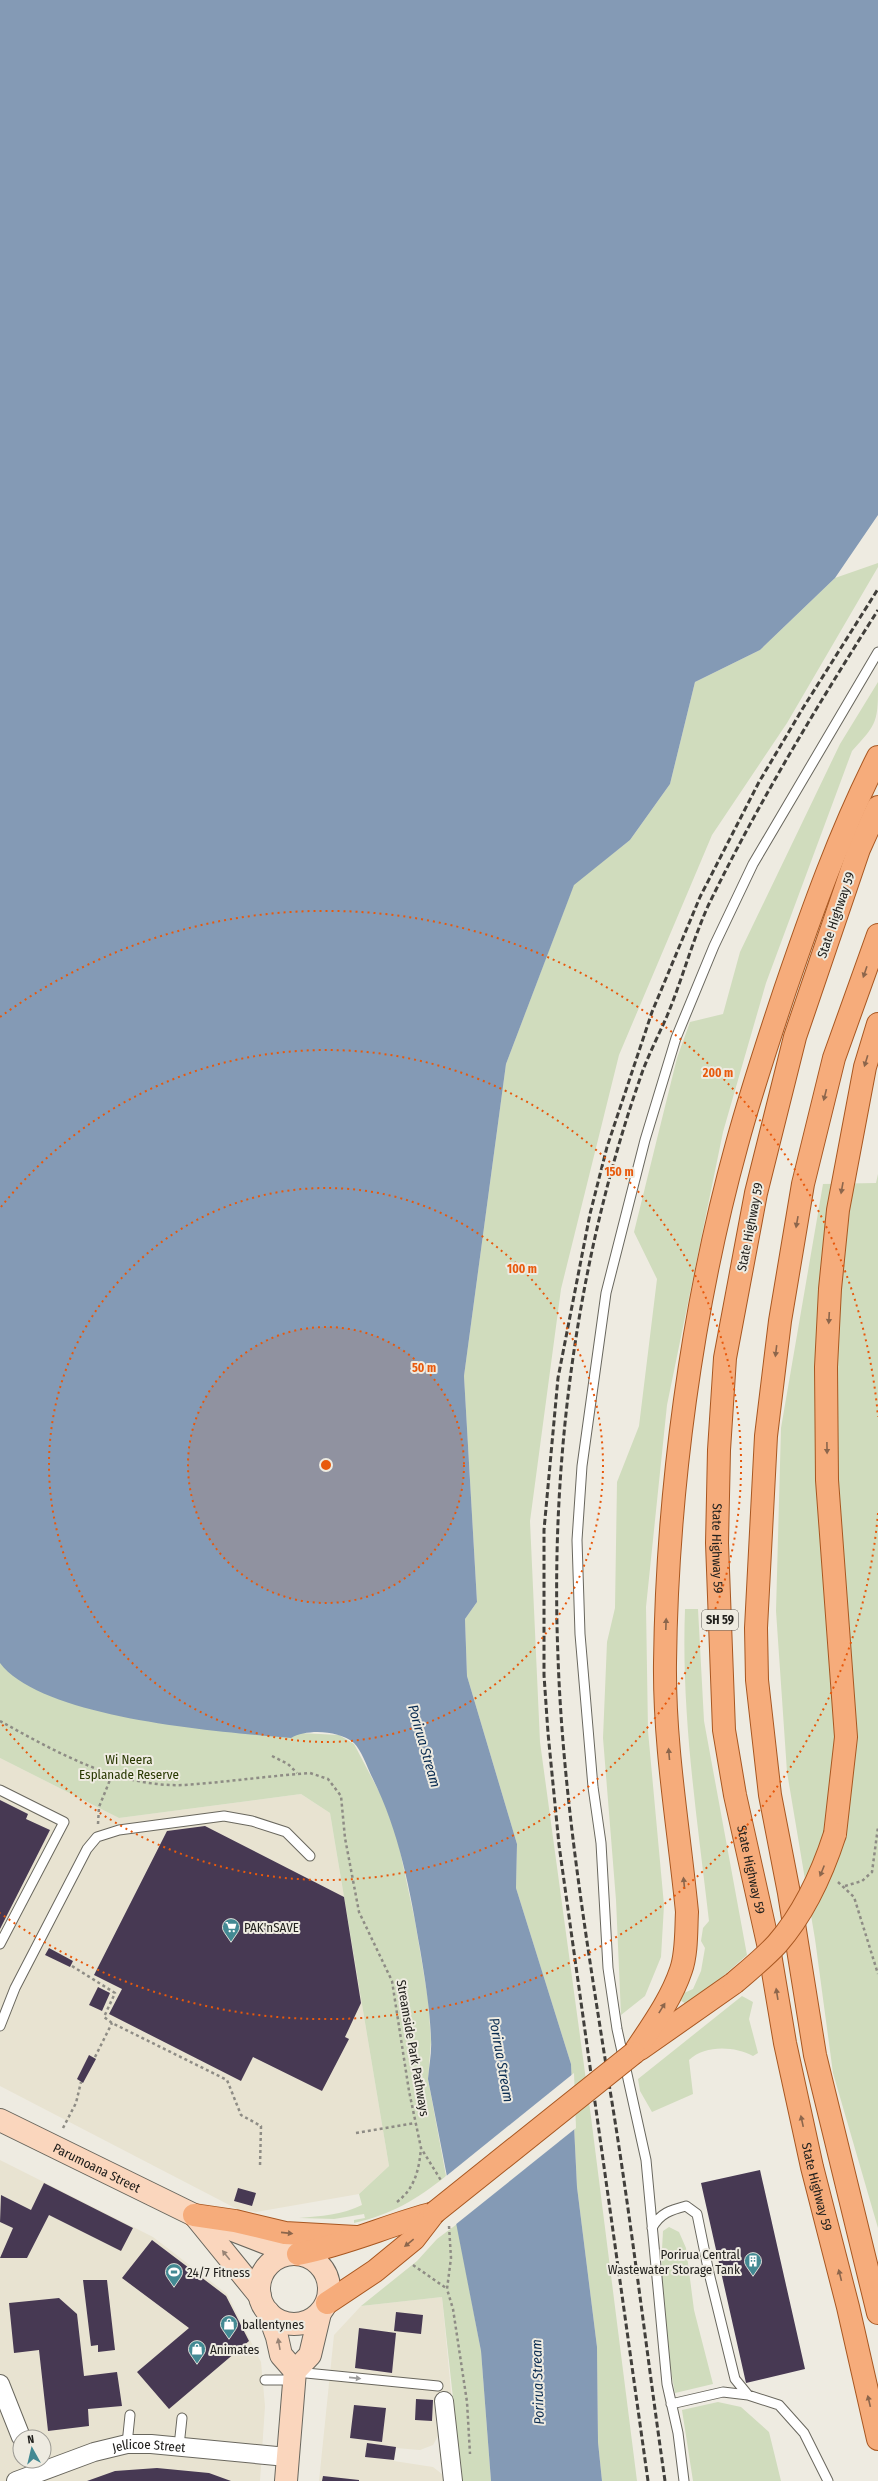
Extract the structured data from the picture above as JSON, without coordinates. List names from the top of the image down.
{
  "streets": {
    "main road": ["State Highway 59", "SH 59", "Parumoana Street"],
    "street": ["Jellicoe Street"],
    "path": ["Streamside Park Pathways"]
  },
  "one_way": ["Parumoana Street"],
  "water": ["Porirua Stream"],
  "parks": ["Wi Neera Esplanade Reserve"],
  "places": {
    "supermarket": ["PAK'nSAVE"],
    "building": ["Porirua Central Wastewater Storage Tank"],
    "sports": ["24/7 Fitness"],
    "shop": ["ballentynes", "Animates"]
  },
  "north": "top",
  "rings": [
    "200 m",
    "150 m",
    "100 m",
    "50 m"
  ]
}
